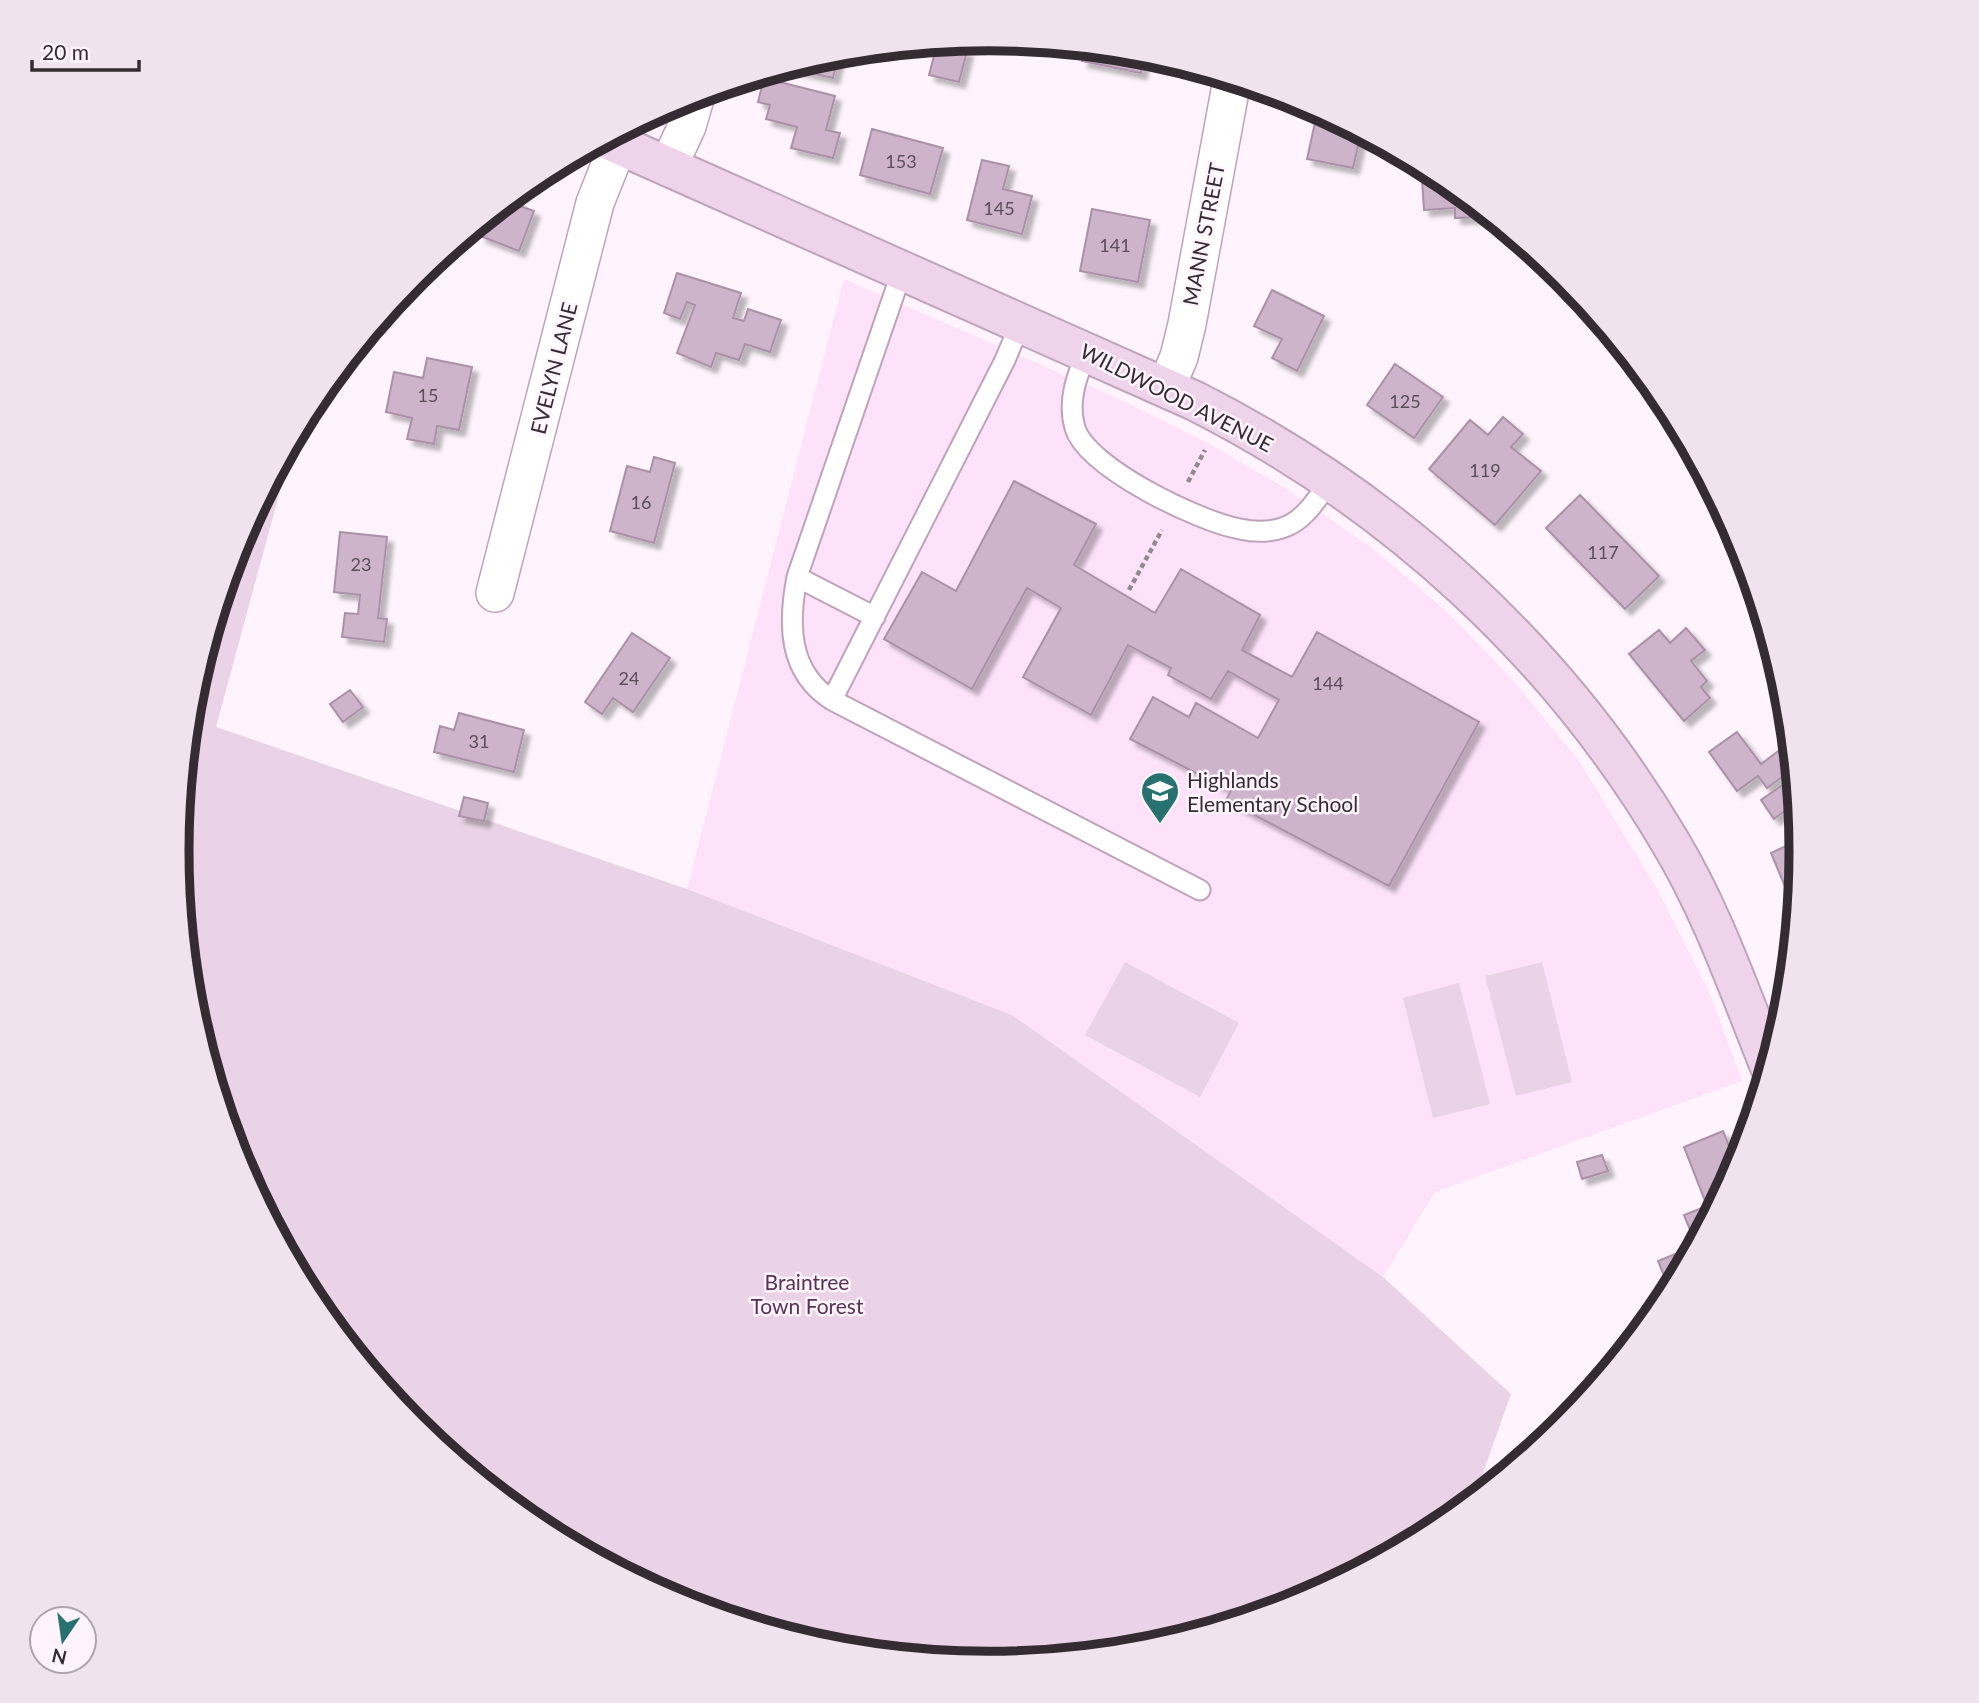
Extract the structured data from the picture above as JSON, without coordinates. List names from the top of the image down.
{
  "streets": {
    "street": ["MANN STREET", "EVELYN LANE", "WILDWOOD AVENUE"]
  },
  "crossings": [
    ["MANN STREET", "WILDWOOD AVENUE"]
  ],
  "parks": ["Braintree Town Forest"],
  "places": {
    "school or university": ["Highlands Elementary School"]
  },
  "house_numbers": [
    "153",
    "145",
    "141",
    "15",
    "125",
    "119",
    "16",
    "117",
    "23",
    "24",
    "144",
    "31"
  ],
  "scale_bar": "20 m",
  "north": "bottom"
}
